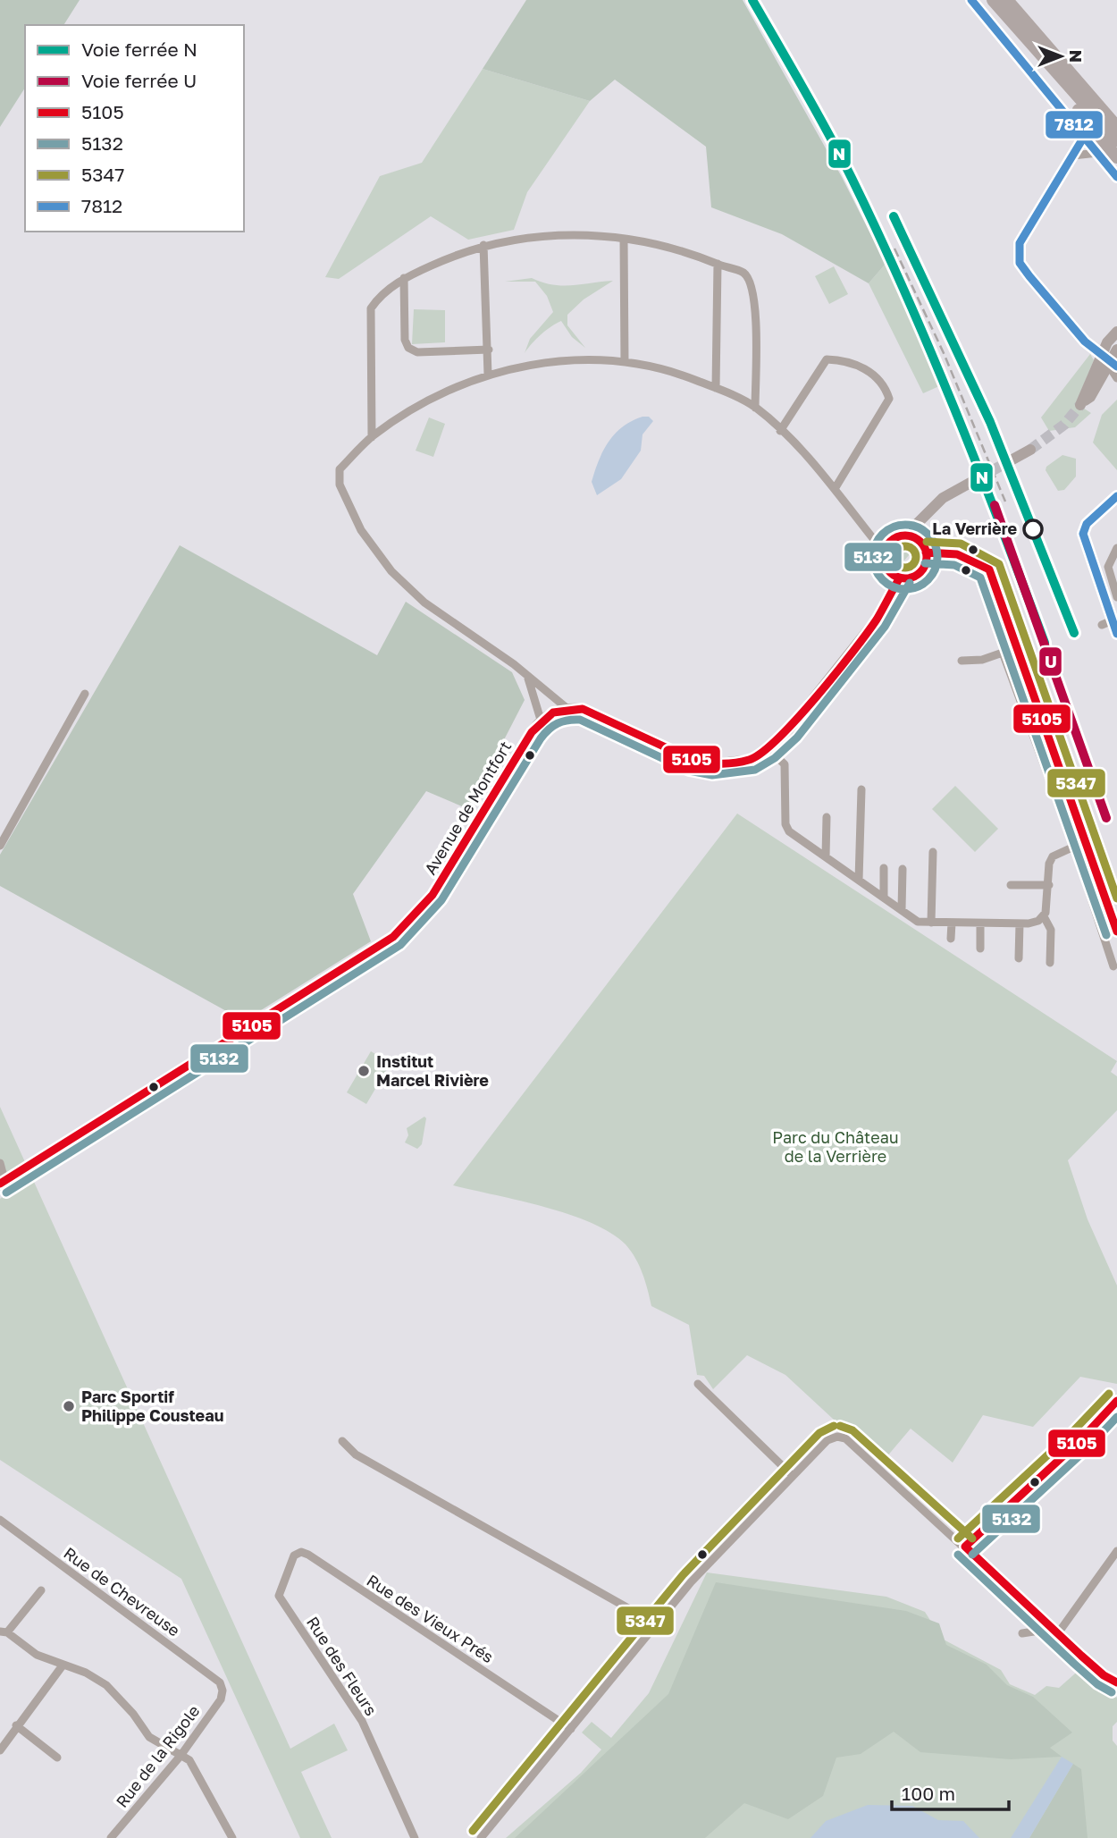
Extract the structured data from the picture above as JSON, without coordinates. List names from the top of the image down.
{
  "streets": {
    "street": [
      "Avenue de Montfort",
      "Rue de Chevreuse",
      "Rue des Vieux Prés",
      "Rue des Fleurs",
      "Rue de la Rigole"
    ]
  },
  "crossings": [
    ["Rue de Chevreuse", "Rue de la Rigole"],
    ["Rue des Vieux Prés", "Rue des Fleurs"]
  ],
  "parks": ["Parc du Château de la Verrière"],
  "places": ["La Verrière", "Institut Marcel Rivière", "Parc Sportif Philippe Cousteau"],
  "lines": [
    "rail line N",
    "transit line 7812",
    "rail line U",
    "transit line 5132",
    "transit line 5105",
    "transit line 5347"
  ],
  "legend": [
    "Voie ferrée N",
    "Voie ferrée U",
    "5105",
    "5132",
    "5347",
    "7812"
  ],
  "scale_bar": "100 m",
  "north": "right"
}
